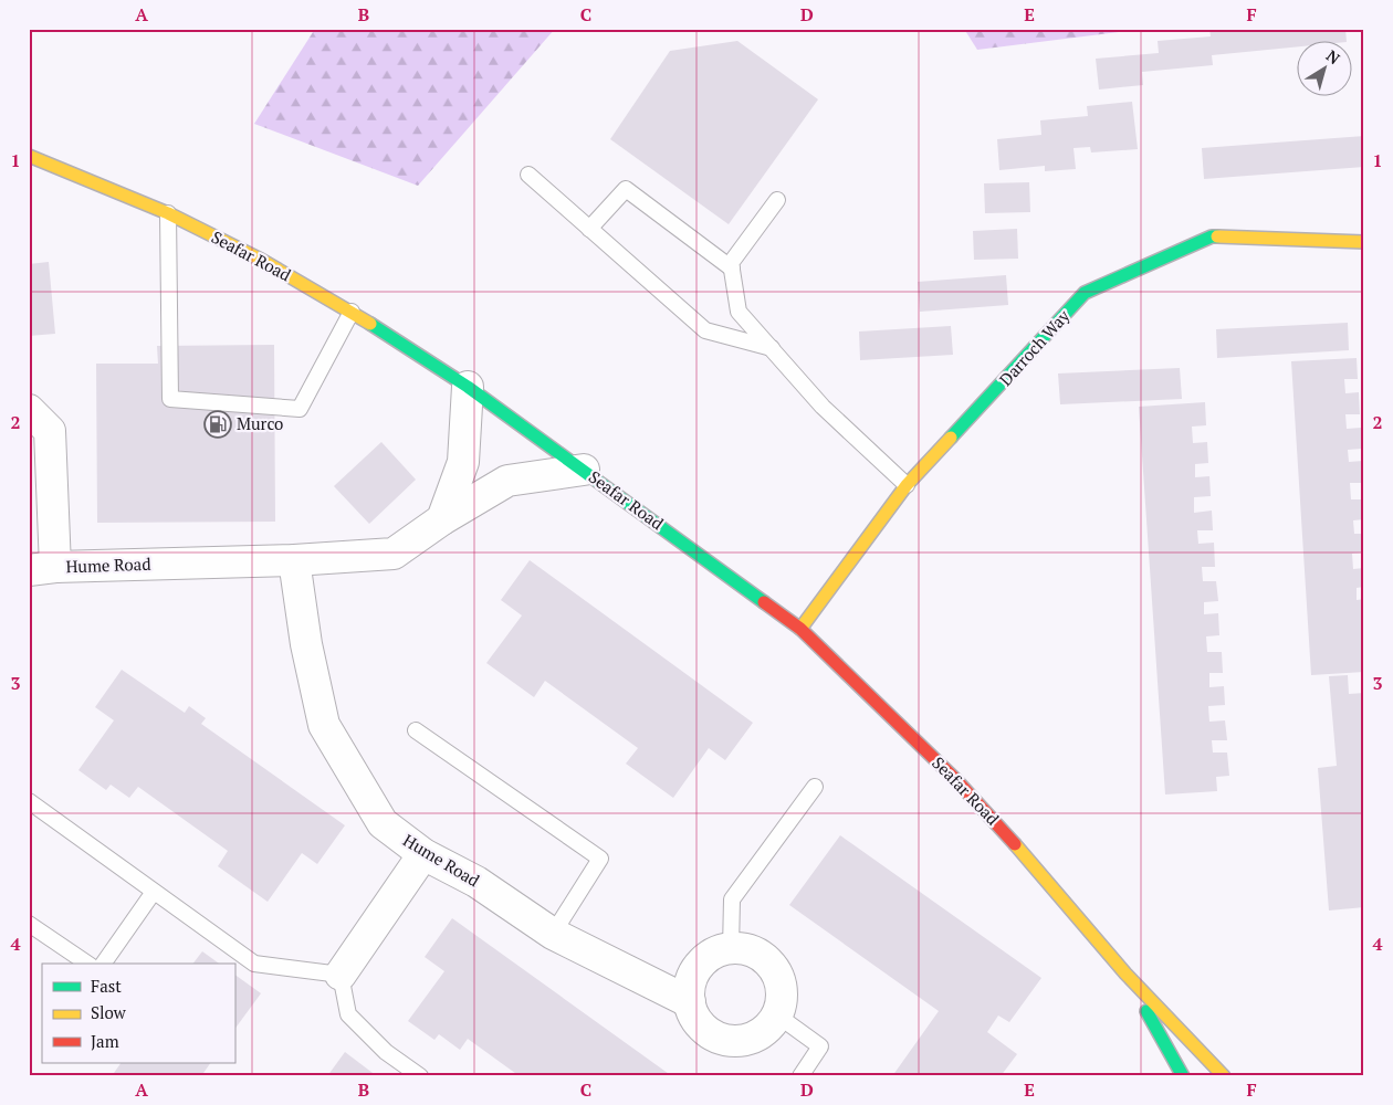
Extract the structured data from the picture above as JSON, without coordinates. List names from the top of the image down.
{
  "streets": {
    "street": ["Seafar Road", "Darroch Way", "Hume Road"]
  },
  "crossings": [
    ["Seafar Road", "Darroch Way"],
    ["Seafar Road", "Hume Road"]
  ],
  "places": {
    "fuel station": ["Murco"]
  },
  "legend": ["Fast", "Slow", "Jam"],
  "north": "top right",
  "grid": {
    "columns": [
      "A",
      "B",
      "C",
      "D",
      "E",
      "F"
    ],
    "rows": [
      "1",
      "2",
      "3",
      "4"
    ]
  }
}
